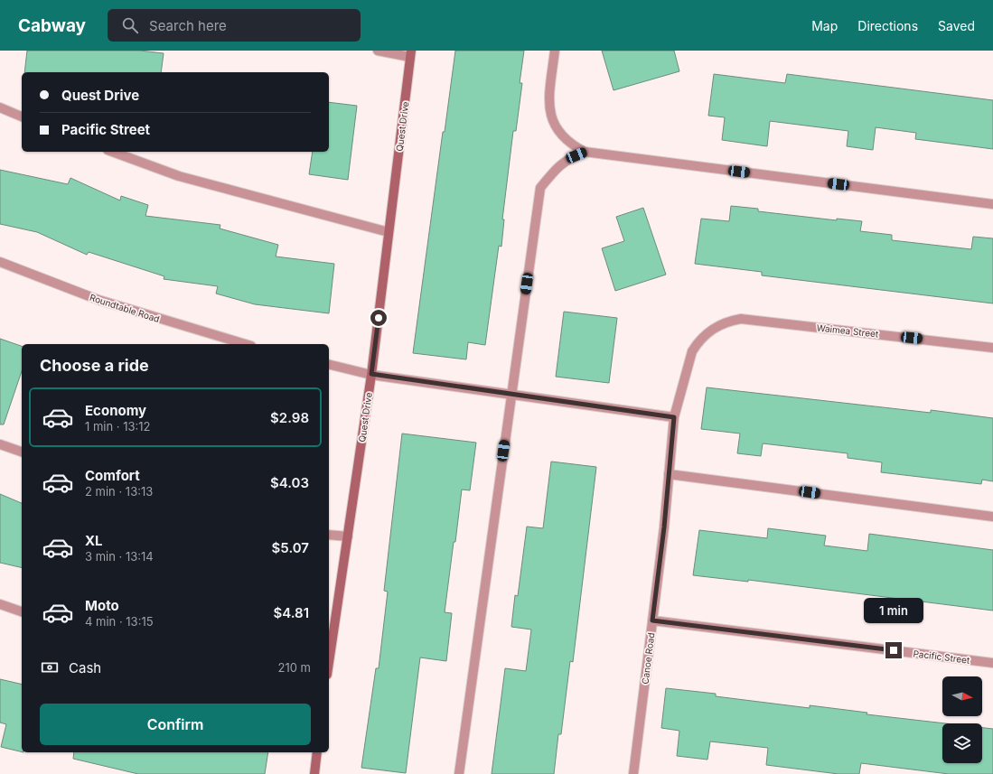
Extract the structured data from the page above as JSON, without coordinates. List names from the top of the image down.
{
  "streets": {
    "street": [
      "Quest Drive",
      "Roundtable Road",
      "Waimea Street",
      "Pacific Street",
      "Canoe Road"
    ]
  },
  "crossings": [
    ["Waimea Street", "Canoe Road"],
    ["Pacific Street", "Canoe Road"]
  ],
  "north": "right",
  "page": {
    "header": "Cabway",
    "search": "Search here",
    "nav": ["Map", "Directions", "Saved"],
    "banner": ["Quest Drive", "Pacific Street"],
    "heading": "Choose a ride",
    "list": [
      {
        "name": "Economy",
        "note": "1 min · 13:12",
        "value": "$2.98"
      },
      {
        "name": "Comfort",
        "note": "2 min · 13:13",
        "value": "$4.03"
      },
      {
        "name": "XL",
        "note": "3 min · 13:14",
        "value": "$5.07"
      },
      {
        "name": "Moto",
        "note": "4 min · 13:15",
        "value": "$4.81"
      }
    ],
    "bubble": "1 min",
    "pay": ["Cash", "210 m"],
    "buttons": "Confirm"
  }
}
